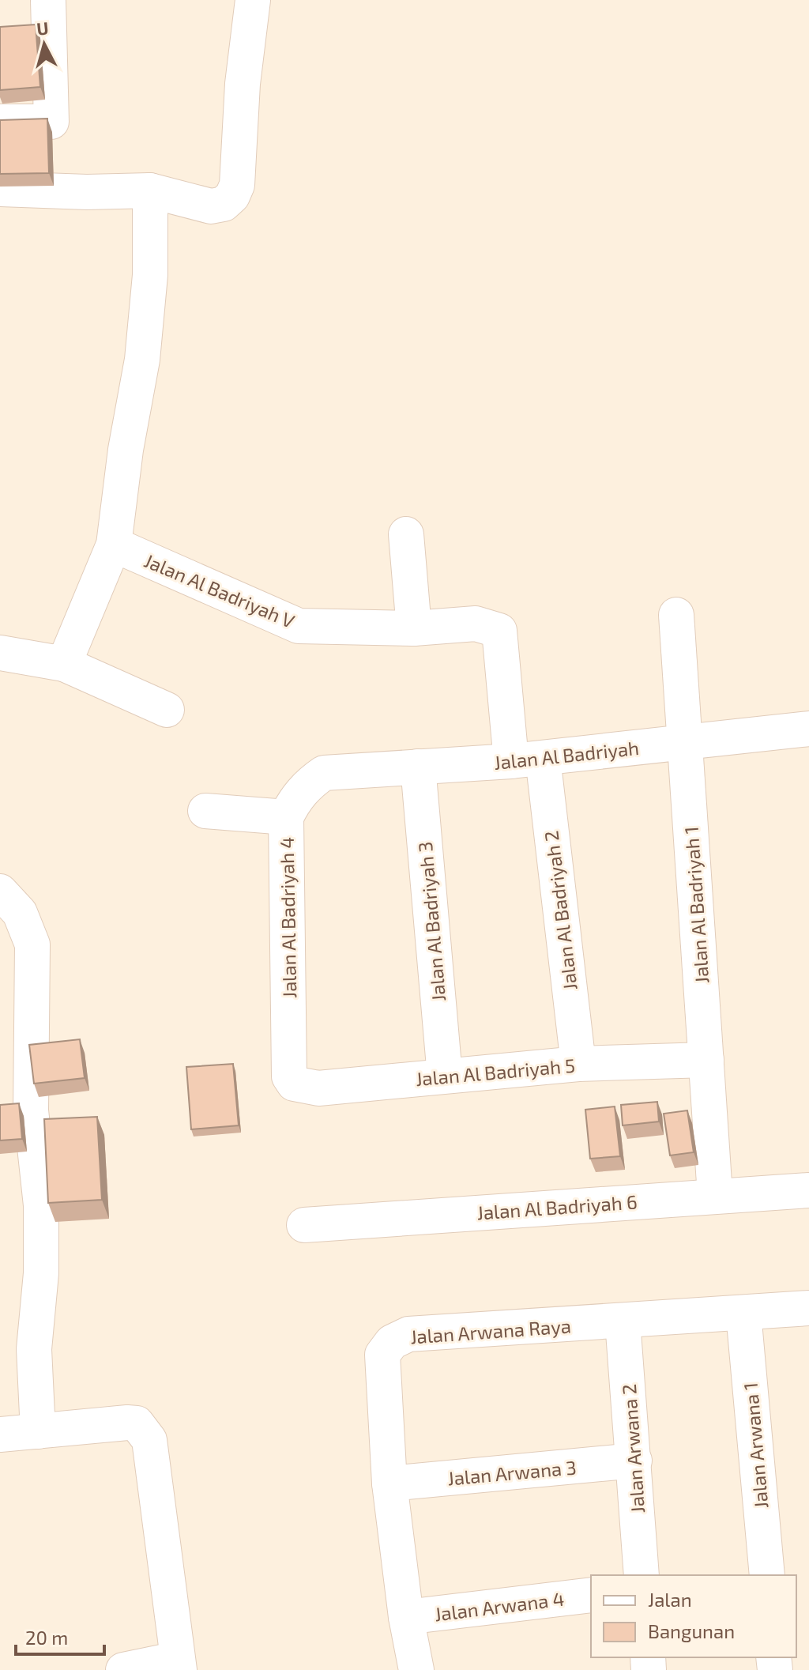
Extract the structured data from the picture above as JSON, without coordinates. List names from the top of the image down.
{
  "streets": {
    "street": [
      "Jalan Al Badriyah V",
      "Jalan Al Badriyah",
      "Jalan Al Badriyah 1",
      "Jalan Al Badriyah 2",
      "Jalan Al Badriyah 4",
      "Jalan Al Badriyah 3",
      "Jalan Al Badriyah 5",
      "Jalan Al Badriyah 6",
      "Jalan Arwana Raya",
      "Jalan Arwana 1",
      "Jalan Arwana 2",
      "Jalan Arwana 3",
      "Jalan Arwana 4"
    ]
  },
  "crossings": [
    ["Jalan Al Badriyah V", "Jalan Al Badriyah"],
    ["Jalan Al Badriyah V", "Jalan Al Badriyah 2"],
    ["Jalan Al Badriyah", "Jalan Al Badriyah 1"],
    ["Jalan Al Badriyah", "Jalan Al Badriyah 2"],
    ["Jalan Al Badriyah", "Jalan Al Badriyah 4"],
    ["Jalan Al Badriyah", "Jalan Al Badriyah 3"],
    ["Jalan Al Badriyah 1", "Jalan Al Badriyah 5"],
    ["Jalan Al Badriyah 1", "Jalan Al Badriyah 6"],
    ["Jalan Al Badriyah 2", "Jalan Al Badriyah 5"],
    ["Jalan Al Badriyah 4", "Jalan Al Badriyah 5"],
    ["Jalan Al Badriyah 3", "Jalan Al Badriyah 5"],
    ["Jalan Arwana Raya", "Jalan Arwana 1"],
    ["Jalan Arwana Raya", "Jalan Arwana 2"],
    ["Jalan Arwana Raya", "Jalan Arwana 3"],
    ["Jalan Arwana Raya", "Jalan Arwana 4"],
    ["Jalan Arwana 2", "Jalan Arwana 3"]
  ],
  "legend": ["Jalan", "Bangunan"],
  "scale_bar": "20 m",
  "north": "top"
}
